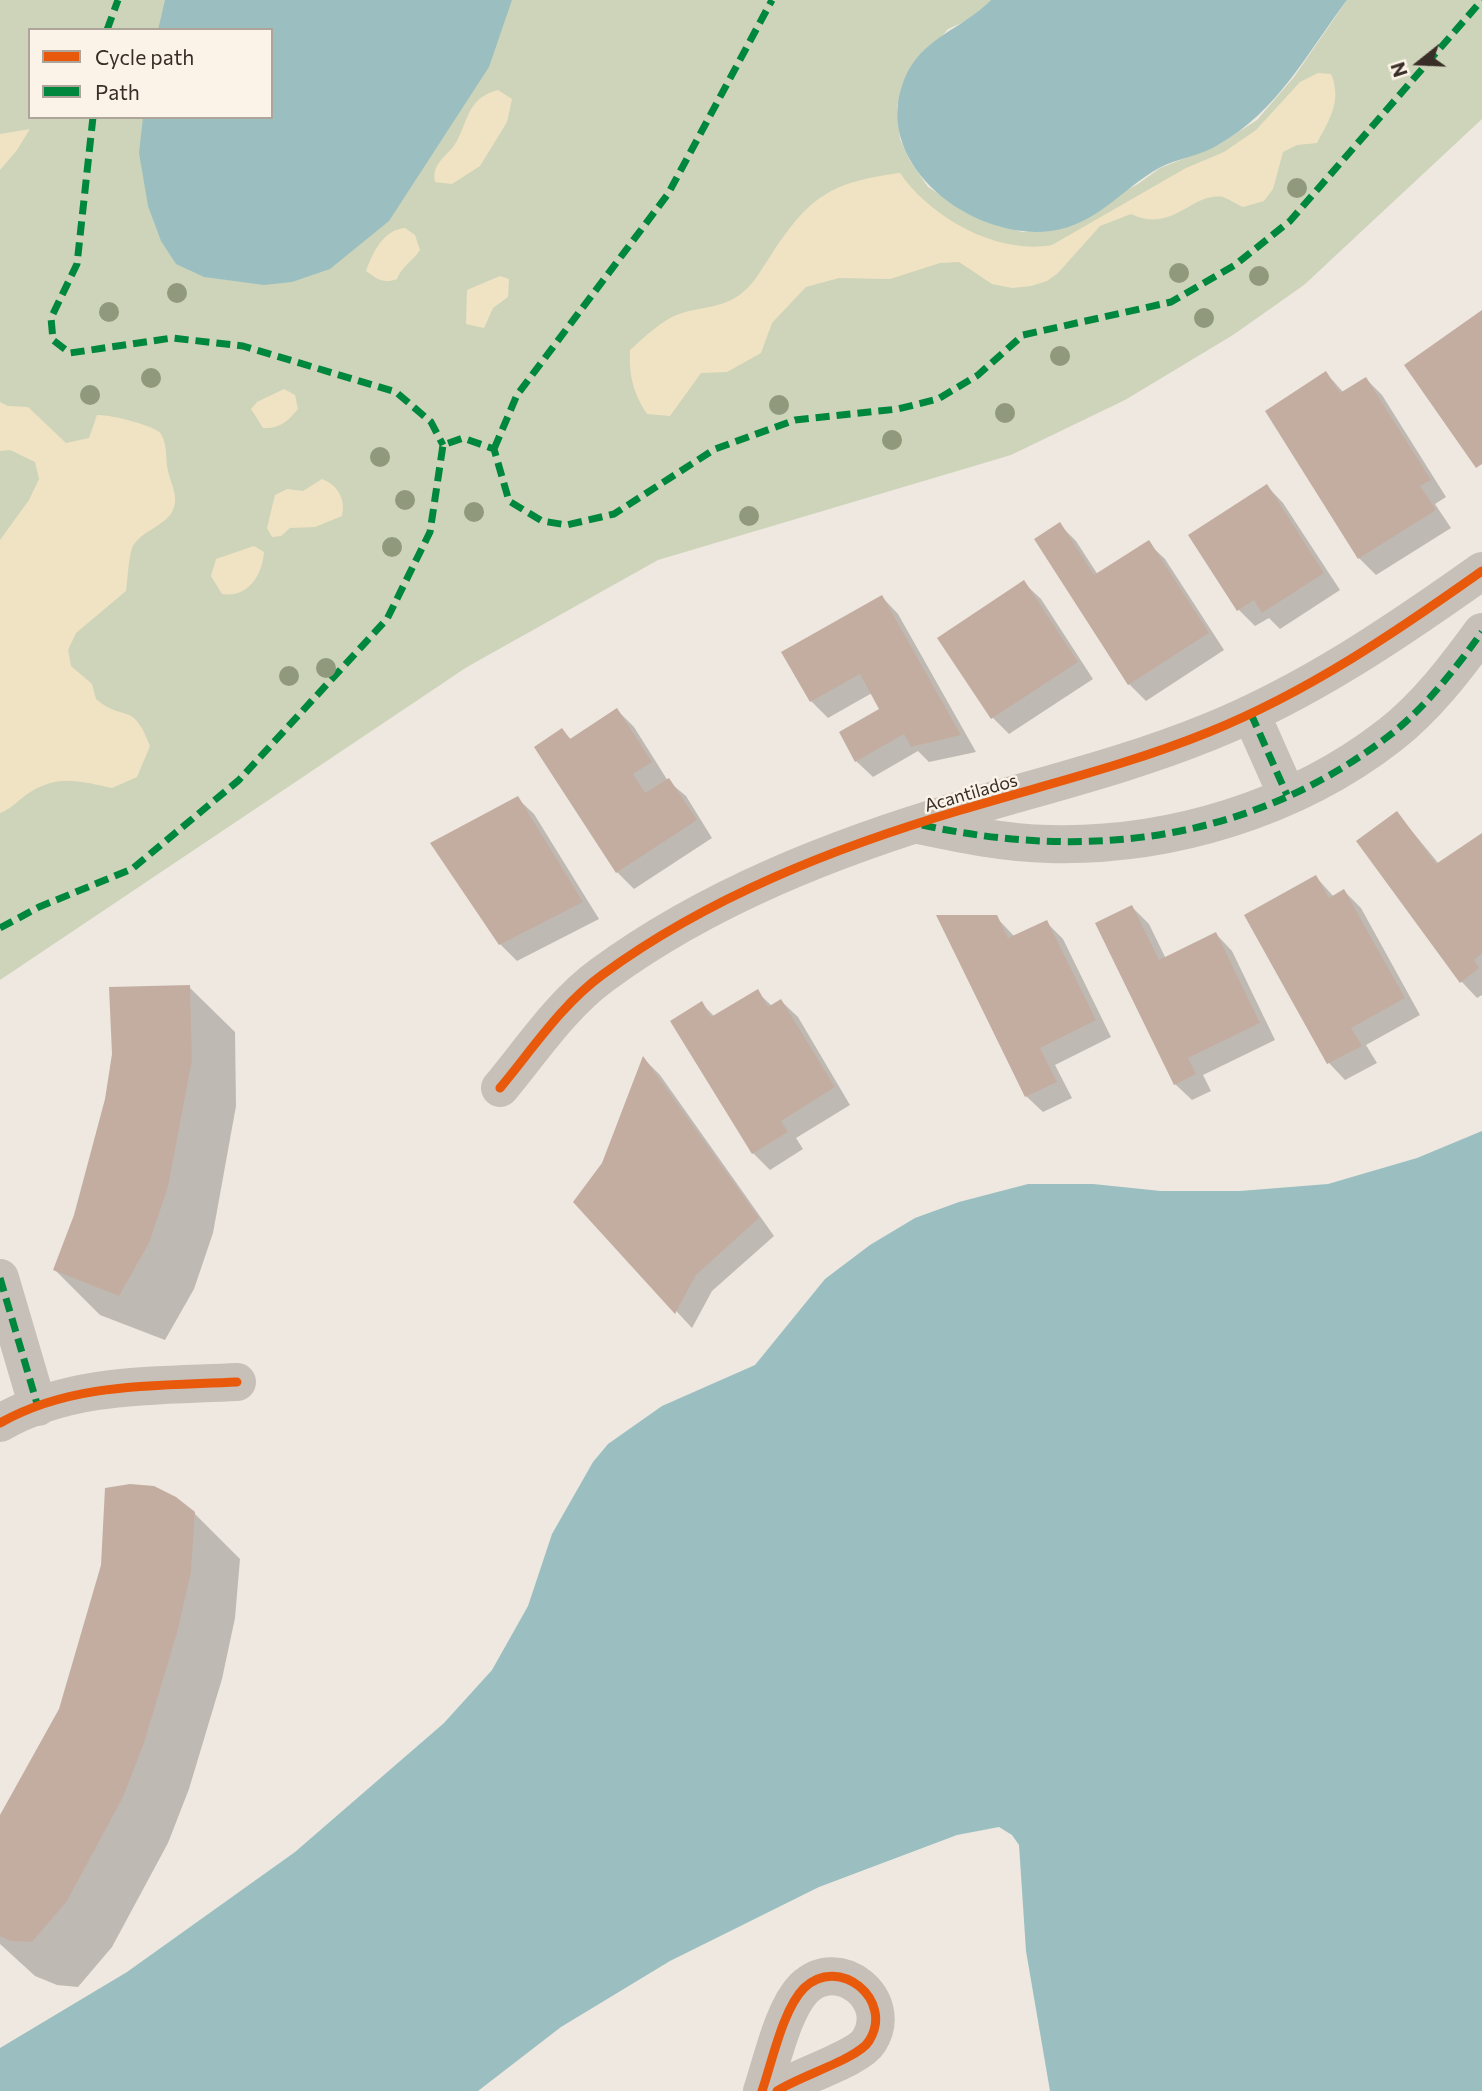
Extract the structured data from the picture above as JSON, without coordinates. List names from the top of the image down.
{
  "streets": {
    "street": ["Acantilados"]
  },
  "legend": ["Cycle path", "Path"],
  "north": "left"
}
